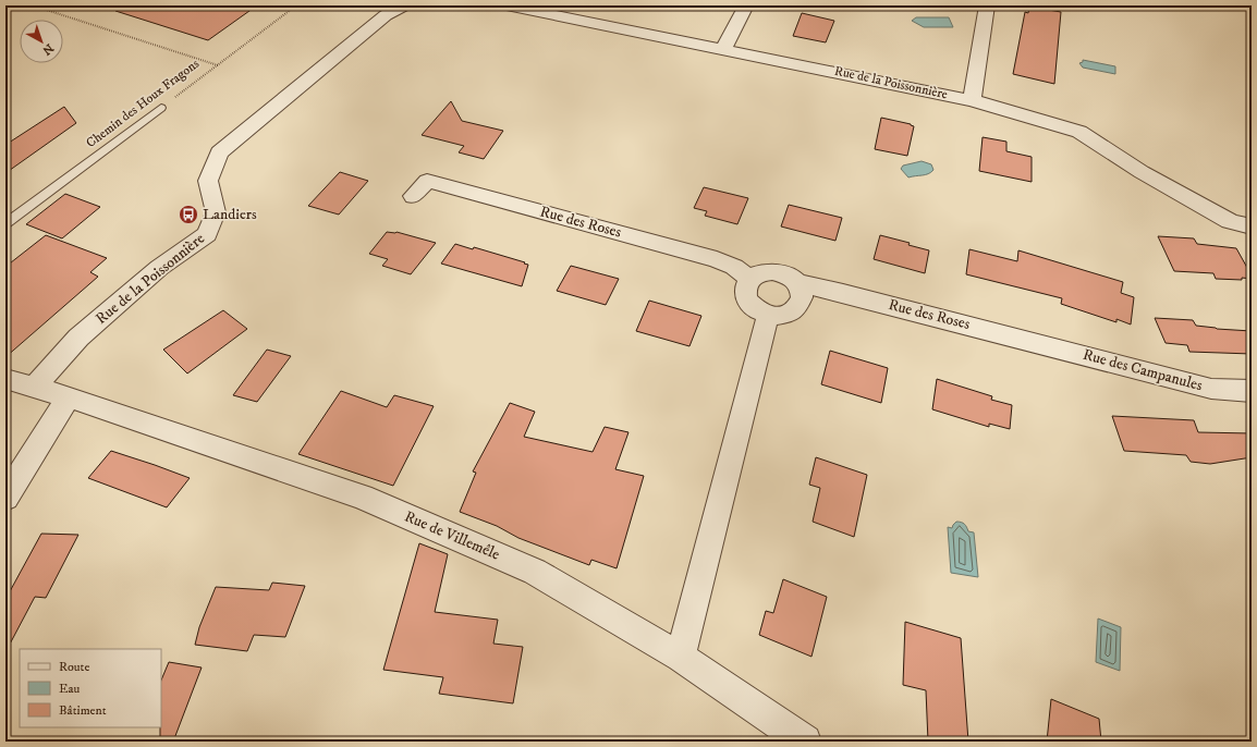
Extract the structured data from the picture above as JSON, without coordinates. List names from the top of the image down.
{
  "streets": {
    "street": [
      "Rue de la Poissonnière",
      "Rue des Roses",
      "Rue des Campanules",
      "Rue de Villemêle"
    ],
    "lane": ["Chemin des Houx Fragons"]
  },
  "crossings": [
    ["Rue de la Poissonnière", "Rue de Villemêle"],
    ["Rue des Roses", "Rue des Campanules"]
  ],
  "places": {
    "bus stop": ["Landiers"]
  },
  "legend": ["Route", "Eau", "Bâtiment"],
  "north": "bottom right"
}
